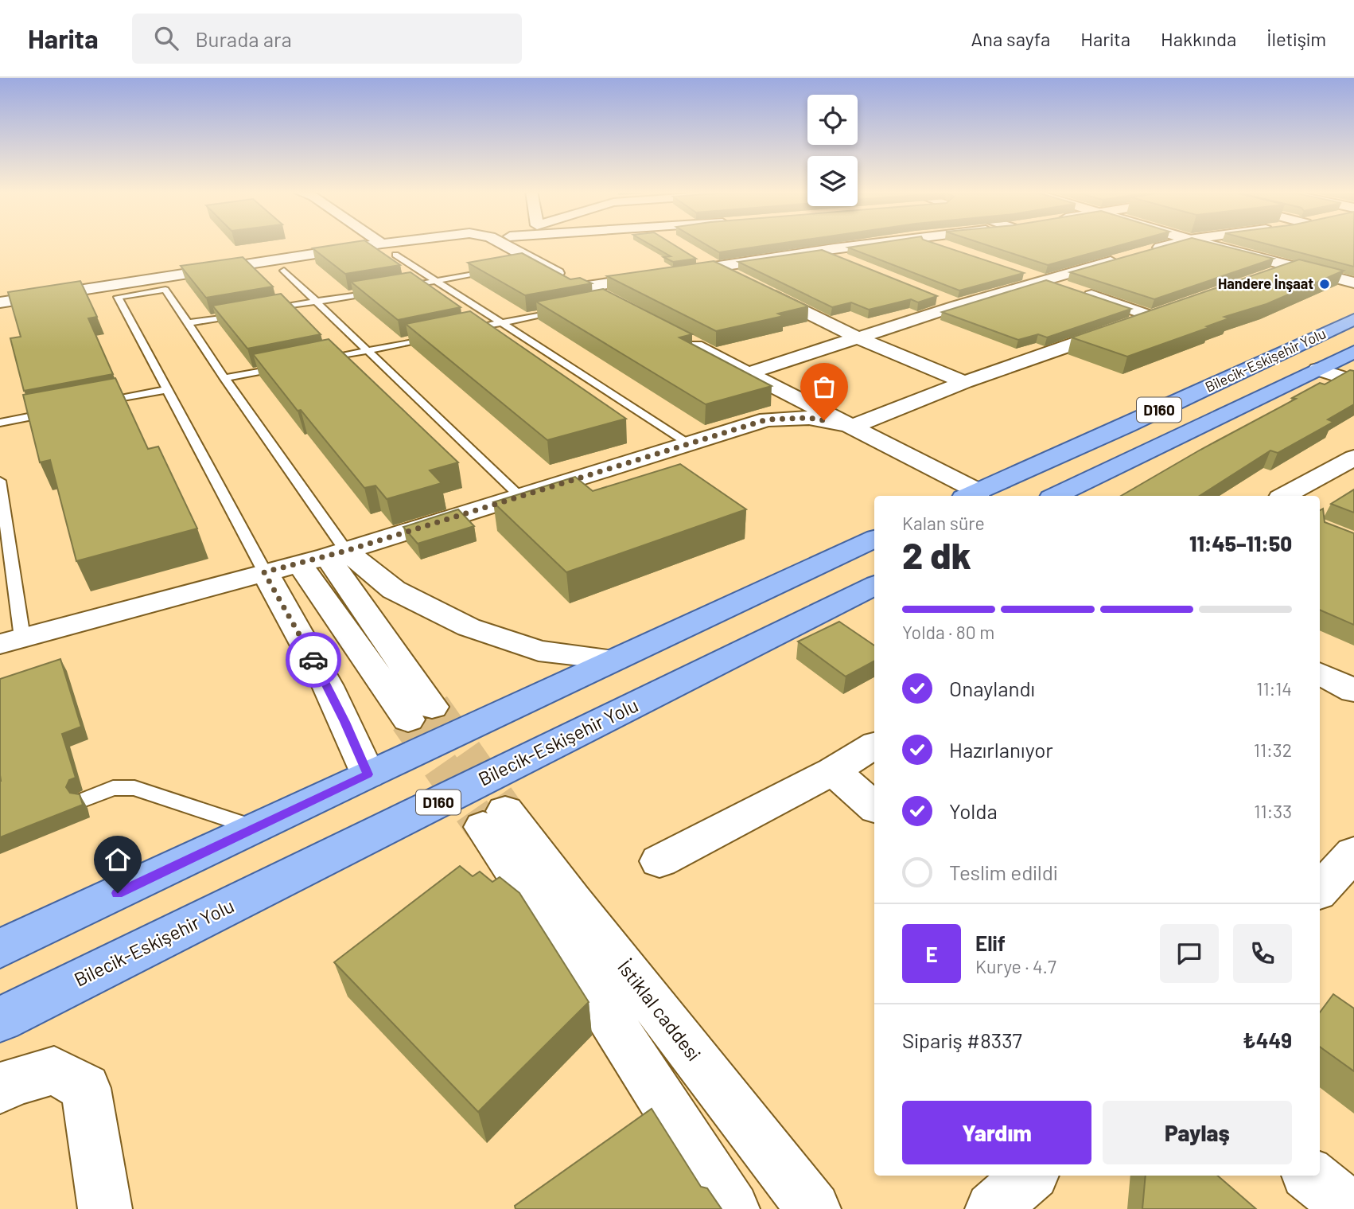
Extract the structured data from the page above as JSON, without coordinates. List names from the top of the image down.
{
  "streets": {
    "main road": ["Bilecik-Eskişehir Yolu", "D160"],
    "street": ["İstiklal caddesi"]
  },
  "places": ["Handere İnşaat"],
  "page": {
    "header": "Harita",
    "search": "Burada ara",
    "nav": [
      "Ana sayfa",
      "Harita",
      "Hakkında",
      "İletişim"
    ],
    "heading": ["2 dk", "Kalan süre", "11:45–11:50"],
    "panel": [
      "Elif",
      "Kurye · 4.7",
      "Sipariş #8337",
      "₺449"
    ],
    "bar": "Yolda · 80 m",
    "list": [
      ["Onaylandı", "11:14"],
      ["Hazırlanıyor", "11:32"],
      ["Yolda", "11:33"],
      "Teslim edildi"
    ],
    "round": "E",
    "buttons": ["Yardım", "Paylaş"]
  }
}
